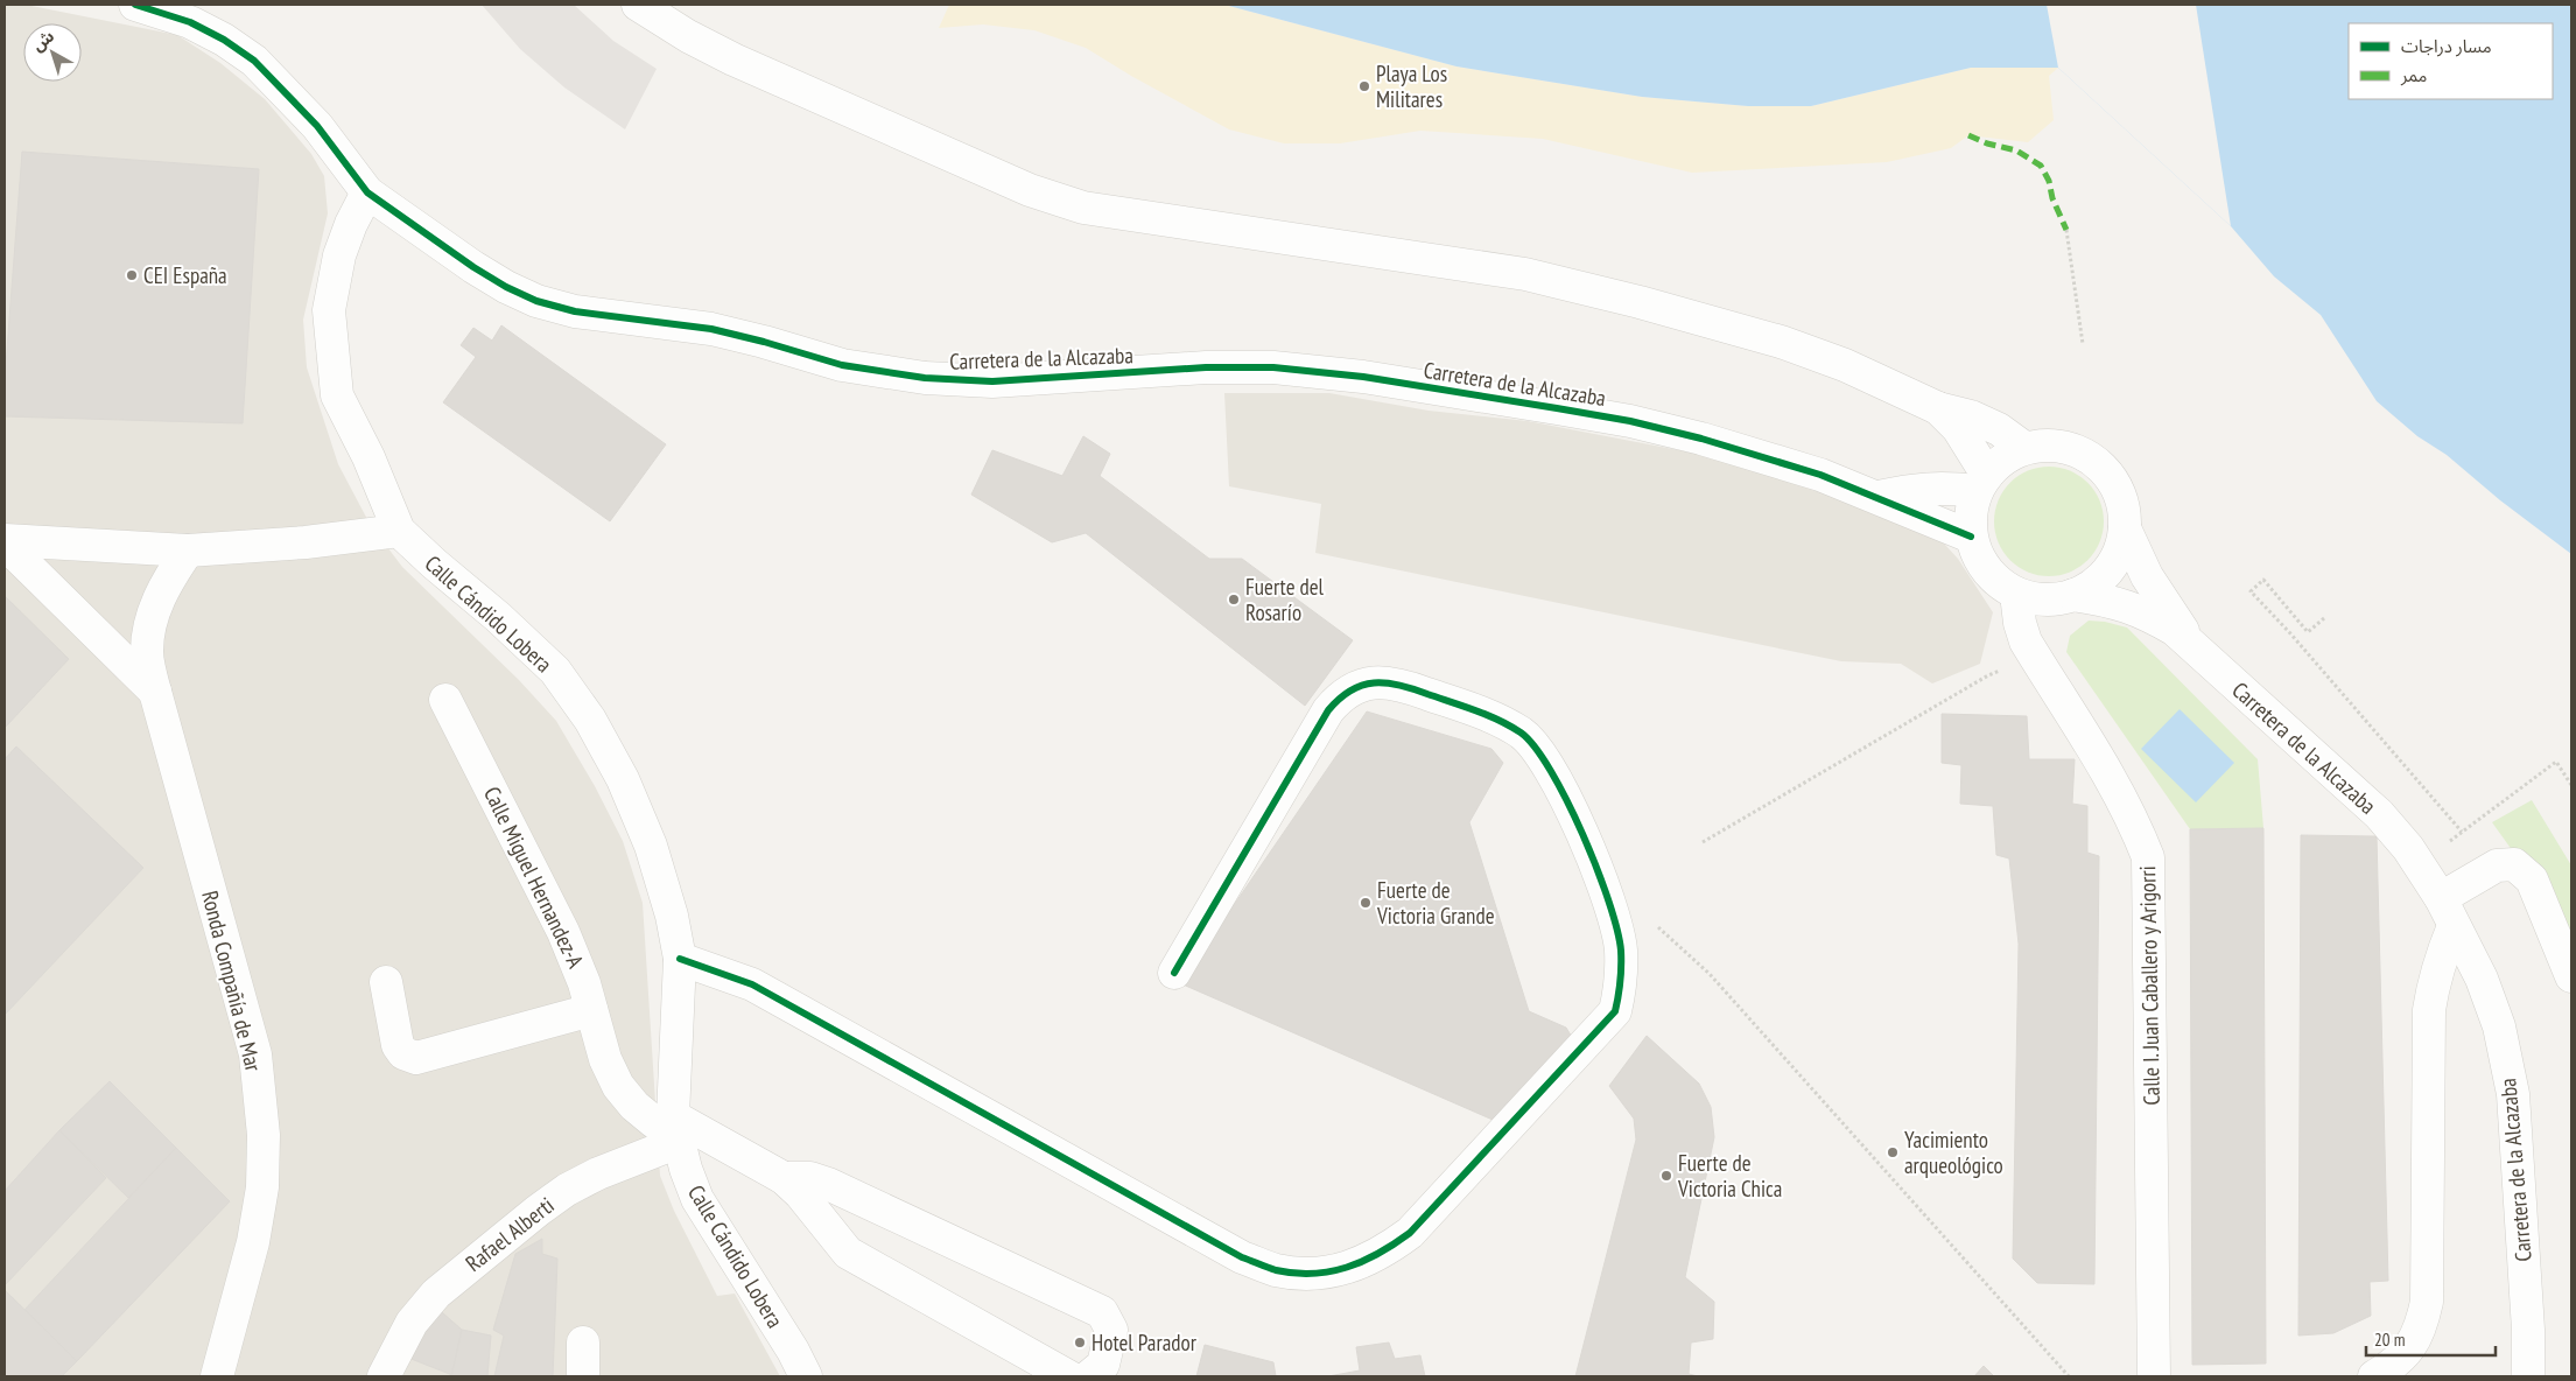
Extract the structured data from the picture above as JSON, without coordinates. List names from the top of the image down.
{
  "streets": {
    "street": [
      "Carretera de la Alcazaba",
      "Calle Cándido Lobera",
      "Calle Miguel Hernandez-A",
      "Ronda Compañía de Mar",
      "Calle I. Juan Caballero y Arigorri",
      "Rafael Alberti"
    ]
  },
  "crossings": [
    ["Carretera de la Alcazaba", "Calle I. Juan Caballero y Arigorri"],
    ["Calle Cándido Lobera", "Calle Miguel Hernandez-A"],
    ["Calle Cándido Lobera", "Ronda Compañía de Mar"],
    ["Calle Cándido Lobera", "Rafael Alberti"],
    ["Calle Miguel Hernandez-A", "Rafael Alberti"]
  ],
  "places": [
    "Playa Los Militares",
    "CEI España",
    "Fuerte del Rosarío",
    "Fuerte de Victoria Grande",
    "Yacimiento arqueológico",
    "Fuerte de Victoria Chica",
    "Hotel Parador"
  ],
  "legend": ["مسار دراجات", "ممر"],
  "scale_bar": "20 m",
  "north": "top left"
}
